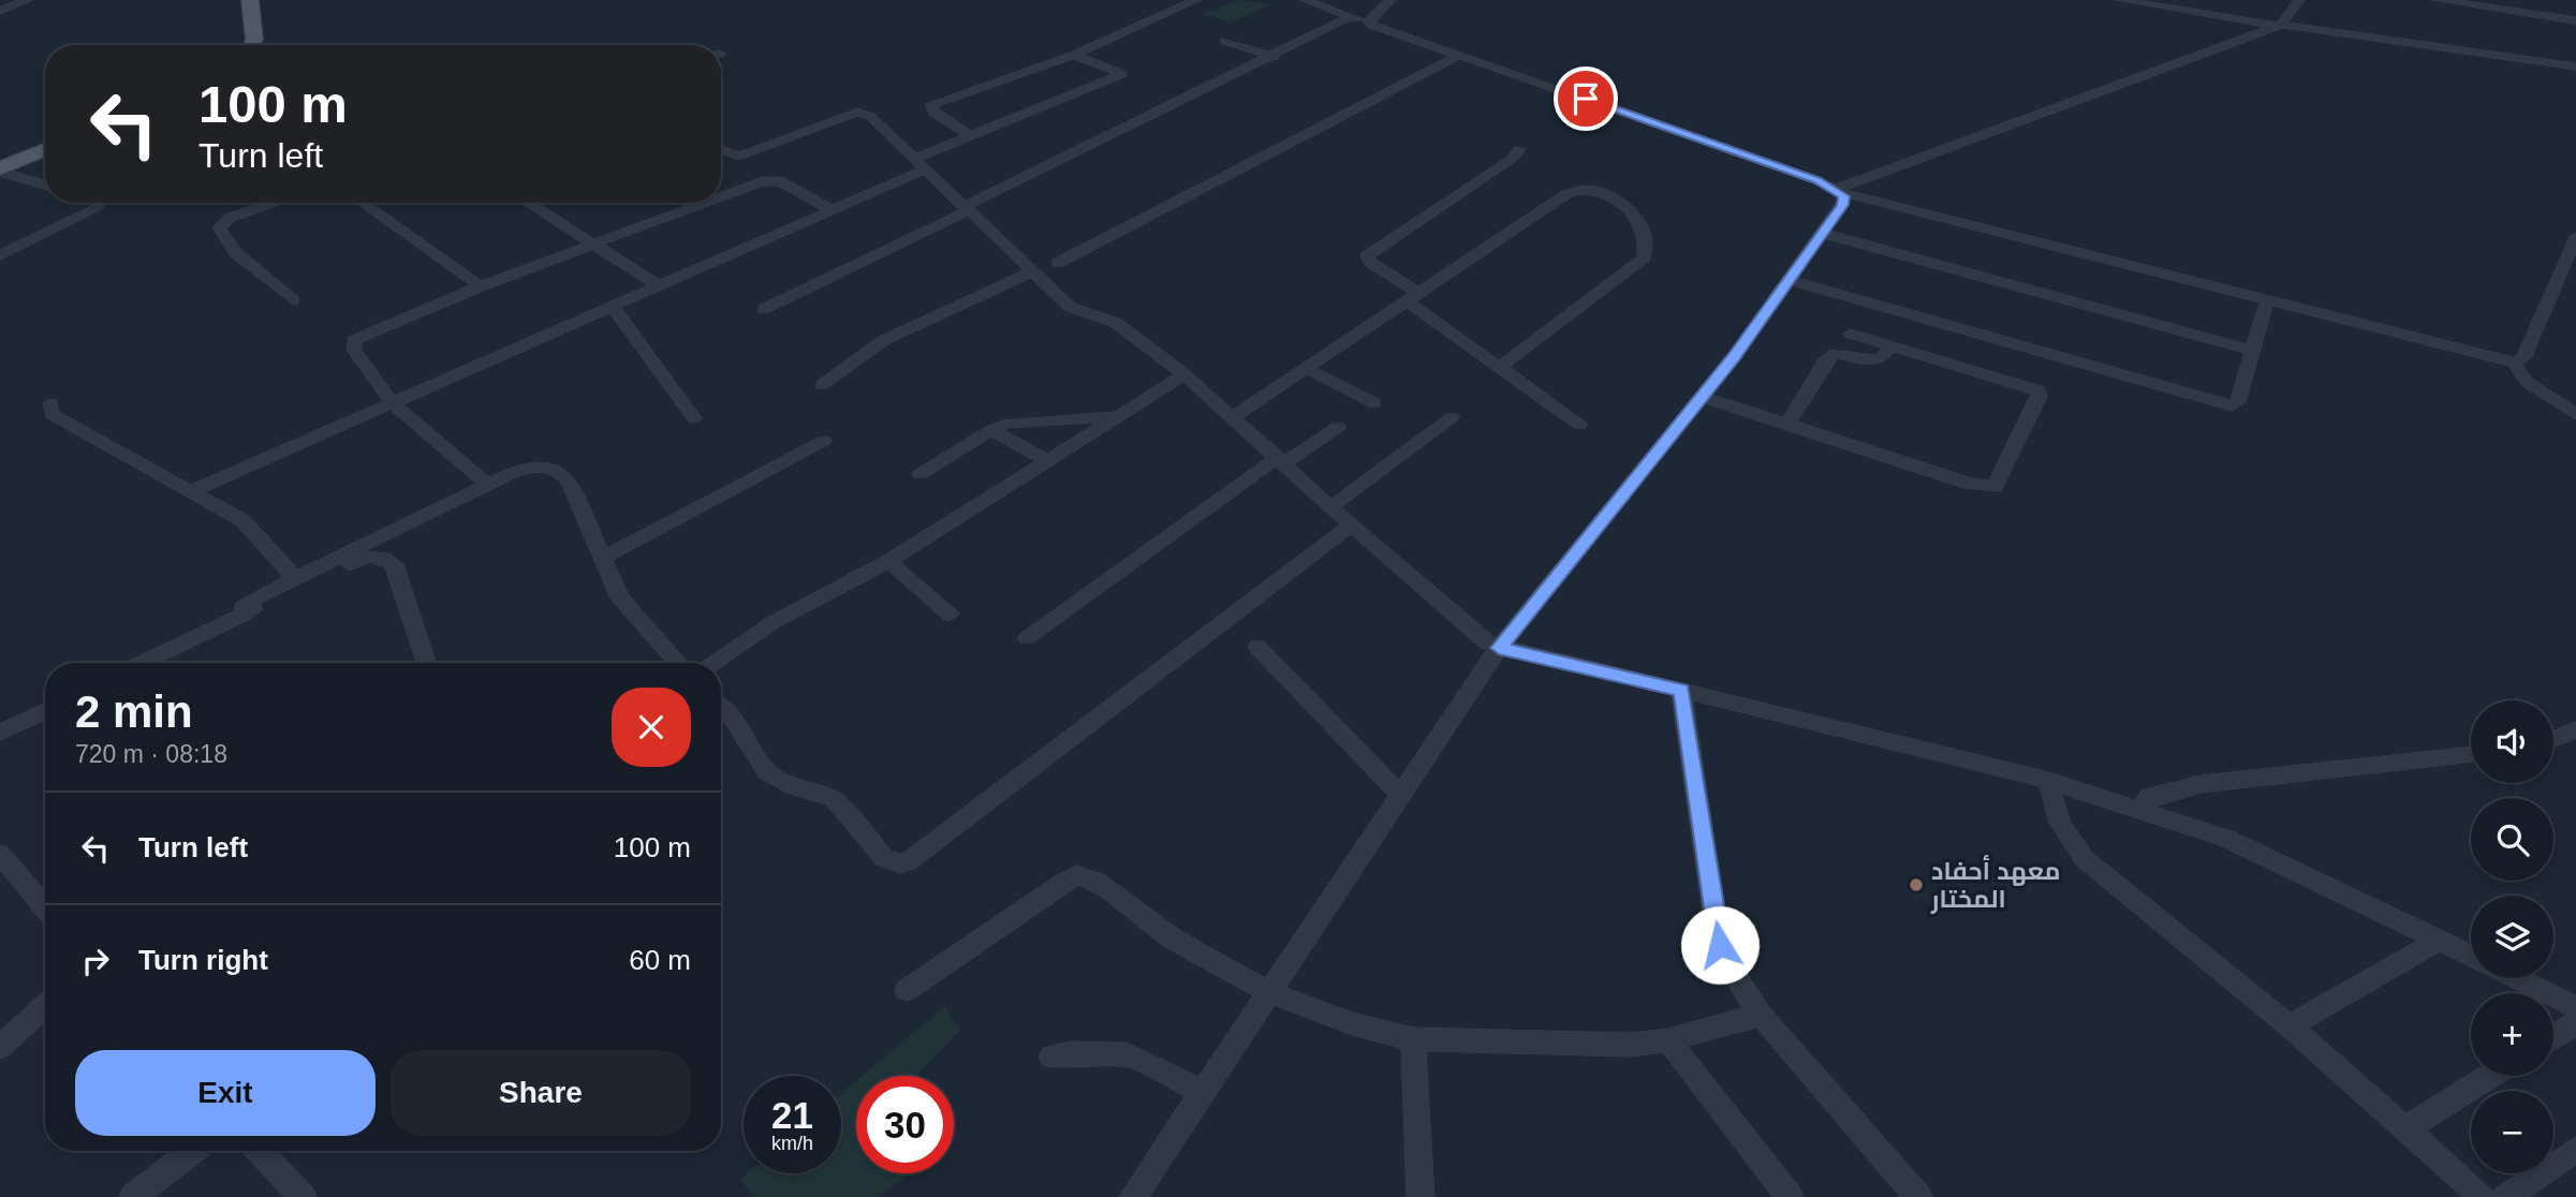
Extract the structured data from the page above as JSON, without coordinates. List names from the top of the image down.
{
  "places": ["معهد أحفاد المختار"],
  "page": {
    "turn": ["100 m", "Turn left"],
    "heading": ["2 min", "720 m · 08:18"],
    "map_buttons": ["+", "−"],
    "list": [
      {
        "name": "Turn left",
        "value": "100 m"
      },
      {
        "name": "Turn right",
        "value": "60 m"
      }
    ],
    "buttons": ["Exit", "Share"],
    "speed": "21 km/h",
    "limit": "30"
  }
}
